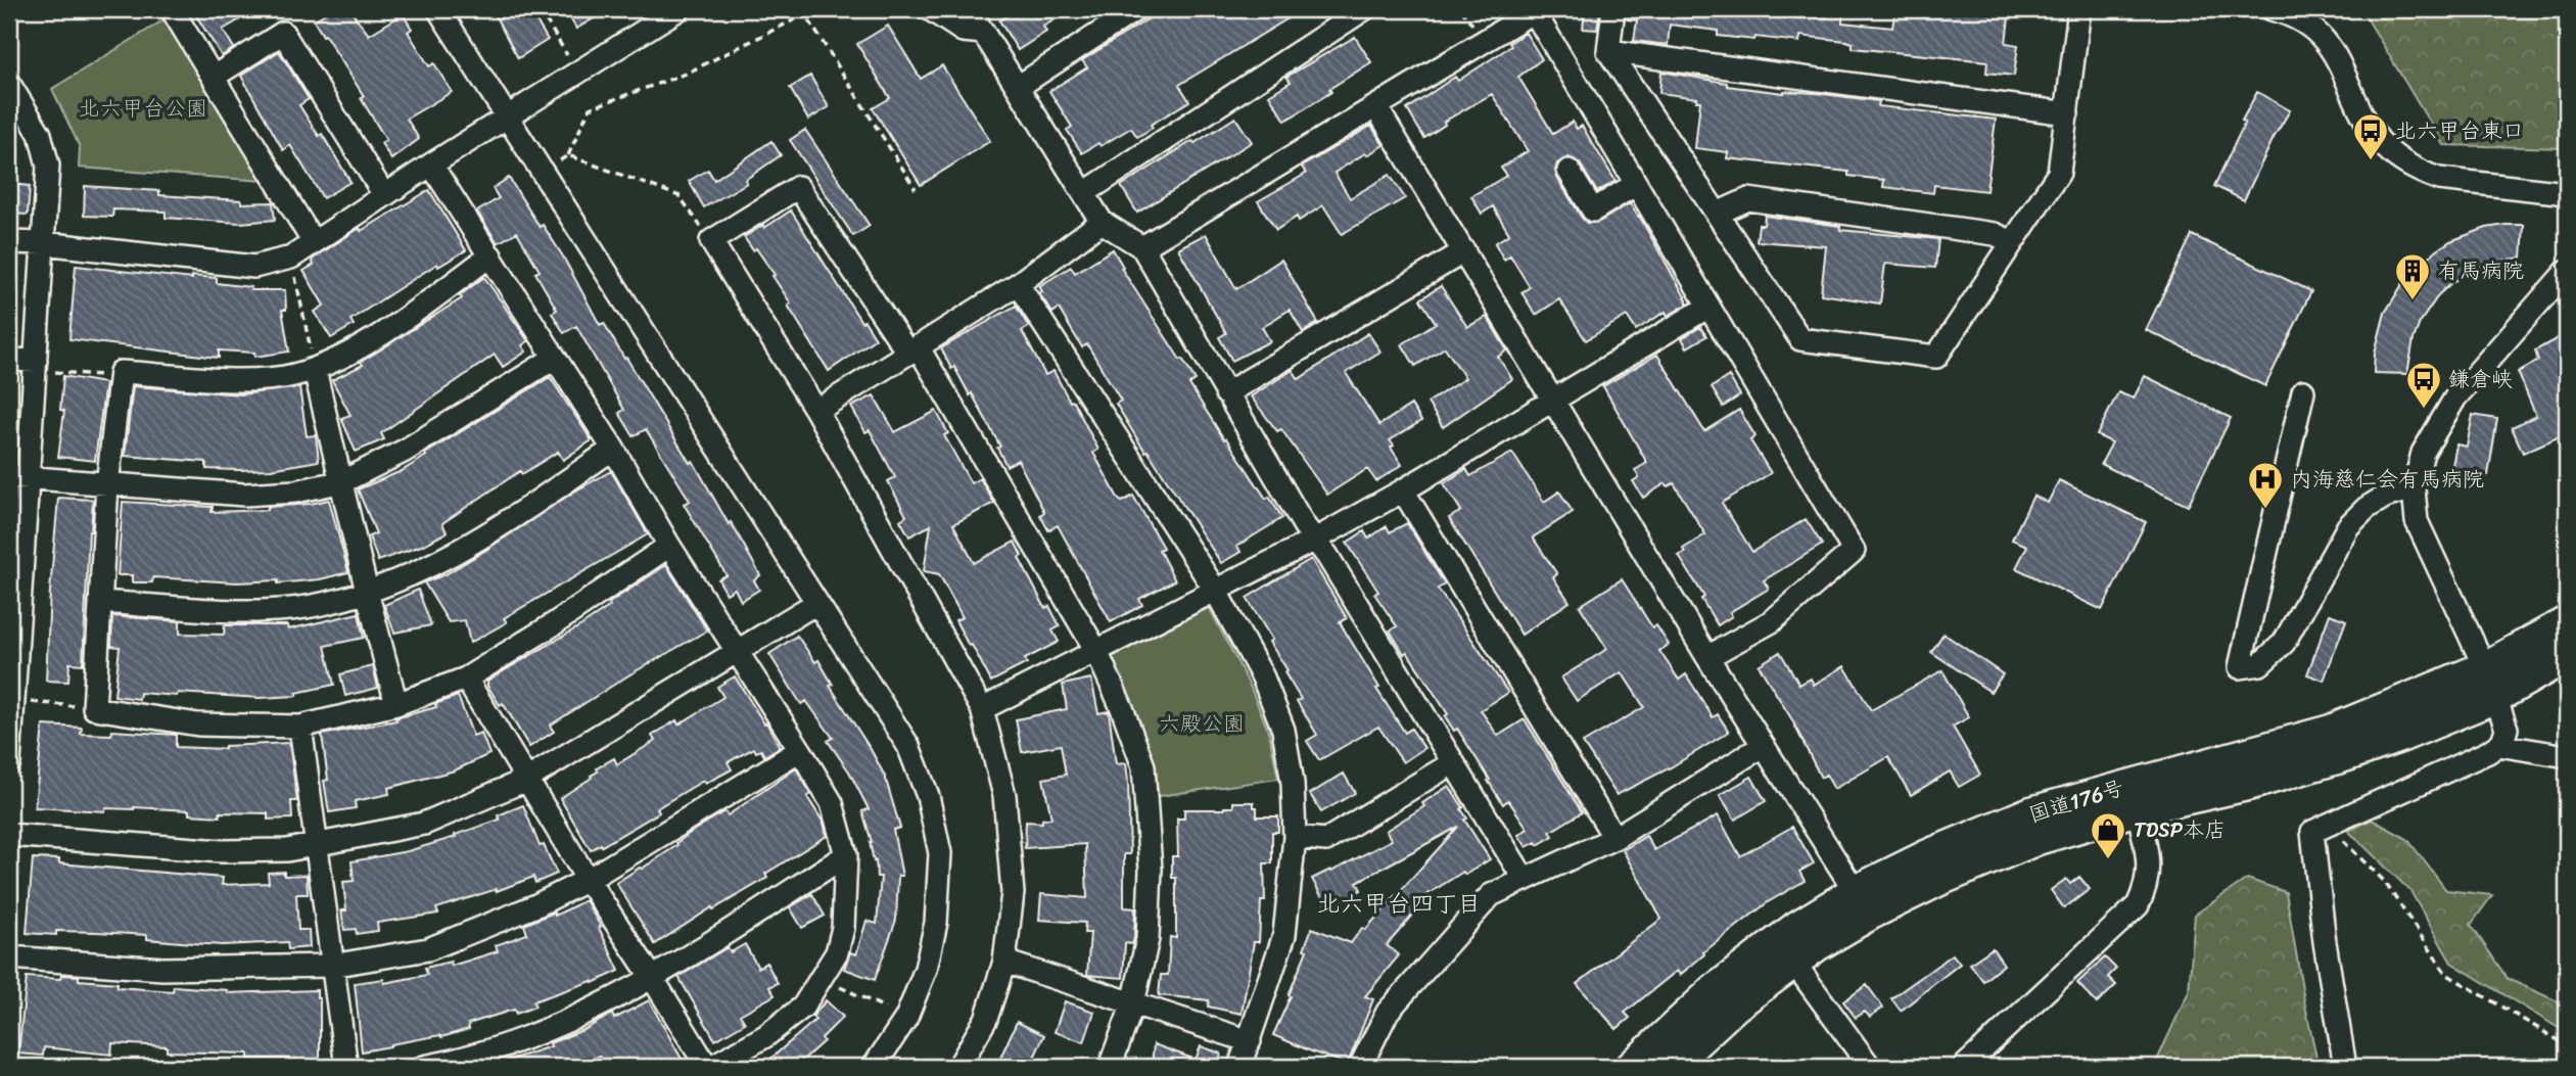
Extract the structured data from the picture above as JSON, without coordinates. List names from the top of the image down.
{
  "streets": {
    "highway": ["国道176号"]
  },
  "districts": ["北六甲台四丁目"],
  "parks": ["北六甲台公園", "六殿公園"],
  "places": {
    "bus stop": ["北六甲台東口", "鎌倉峡"],
    "building": ["有馬病院"],
    "hospital": ["内海慈仁会有馬病院"],
    "shop": ["TDSP本店"]
  }
}
